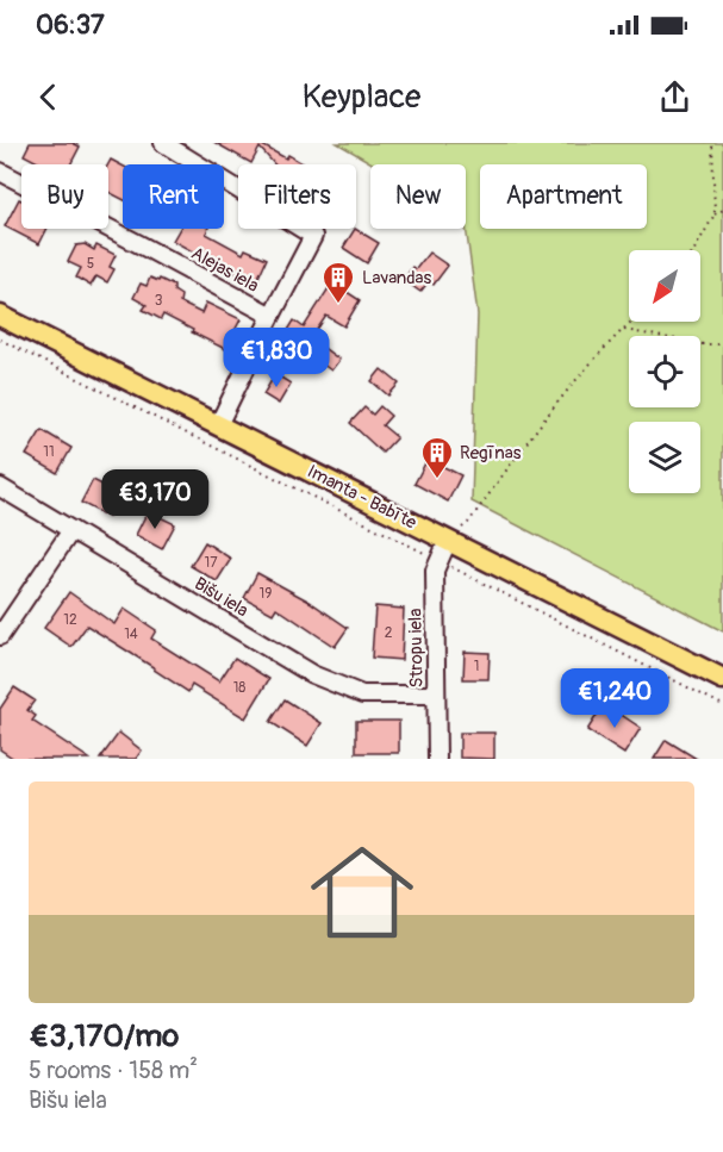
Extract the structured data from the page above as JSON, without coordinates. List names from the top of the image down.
{
  "streets": {
    "main road": ["Imanta - Babīte"],
    "street": ["Alejas iela", "Bišu iela", "Stropu iela"]
  },
  "crossings": [
    ["Imanta - Babīte", "Stropu iela"],
    ["Bišu iela", "Stropu iela"]
  ],
  "places": {
    "building": ["Lavandas", "Regīnas"]
  },
  "house_numbers": [
    "5",
    "3",
    "11",
    "17",
    "19",
    "12",
    "2",
    "14",
    "1",
    "18"
  ],
  "north": "bottom left",
  "page": {
    "status": "06:37",
    "header": "Keyplace",
    "chip": [
      "Buy",
      "Rent",
      "Filters",
      "New",
      "Apartment"
    ],
    "price": ["€1,830", "€3,170", "€1,240"],
    "list": [
      {
        "name": "€3,170/mo",
        "note": "5 rooms · 158 m² · Bišu iela"
      }
    ]
  }
}
